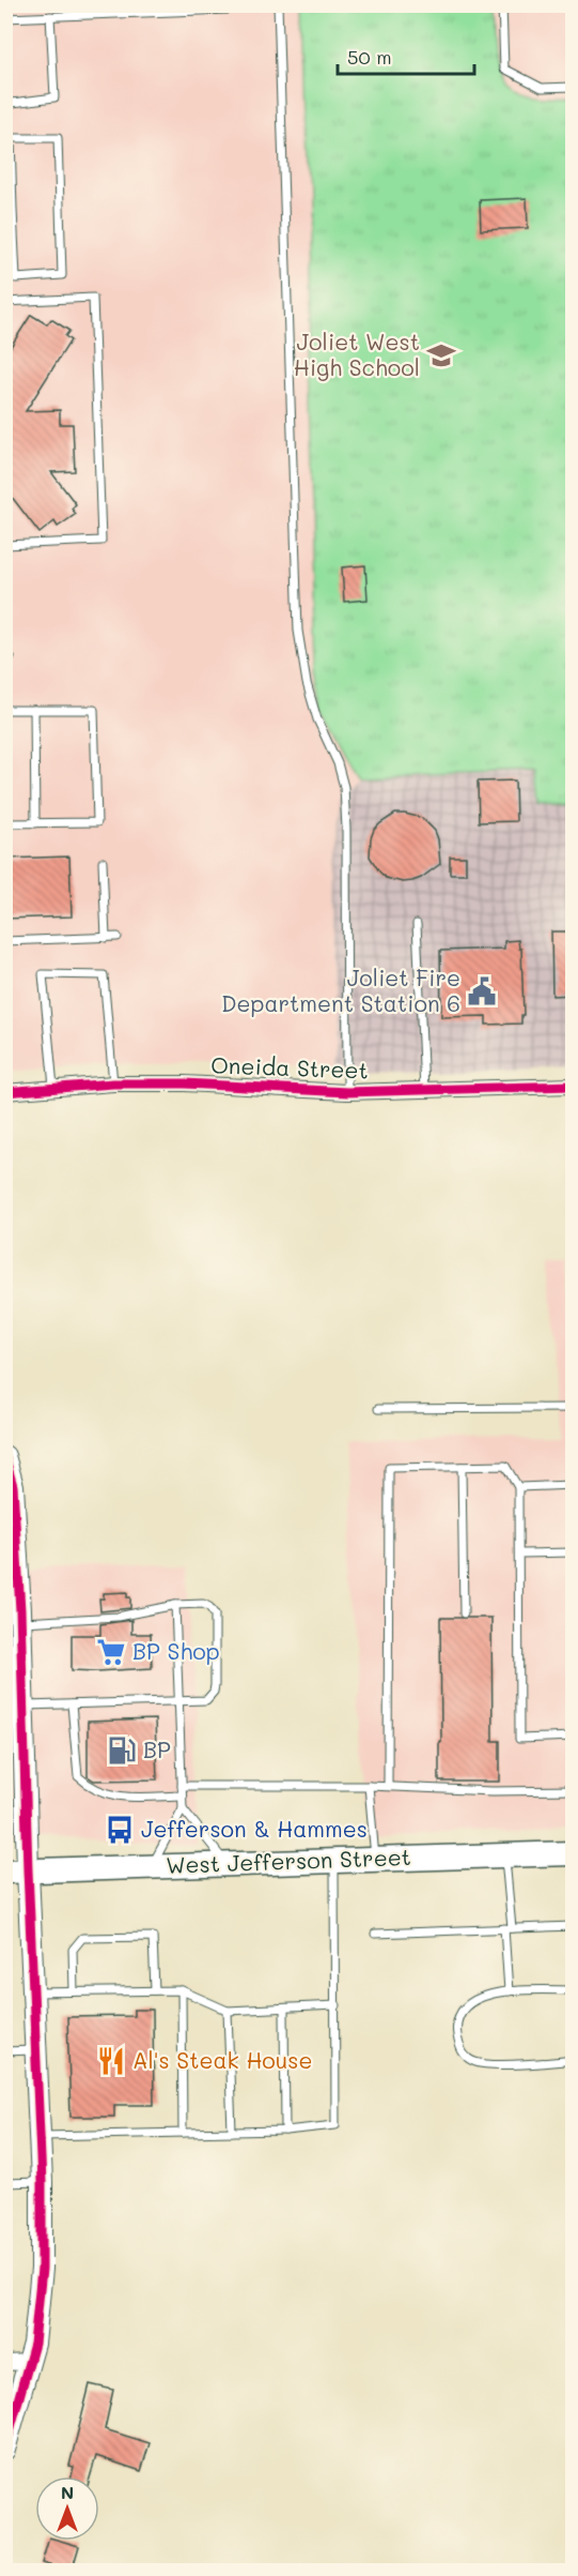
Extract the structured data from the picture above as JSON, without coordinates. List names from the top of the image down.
{
  "streets": {
    "main road": ["West Jefferson Street"],
    "street": ["Oneida Street"]
  },
  "places": {
    "school or university": ["Joliet West High School"],
    "public building": ["Joliet Fire Department Station 6"],
    "supermarket": ["BP Shop"],
    "fuel station": ["BP"],
    "bus stop": ["Jefferson & Hammes"],
    "restaurant": ["Al's Steak House"]
  },
  "scale_bar": "50 m",
  "north": "top"
}
